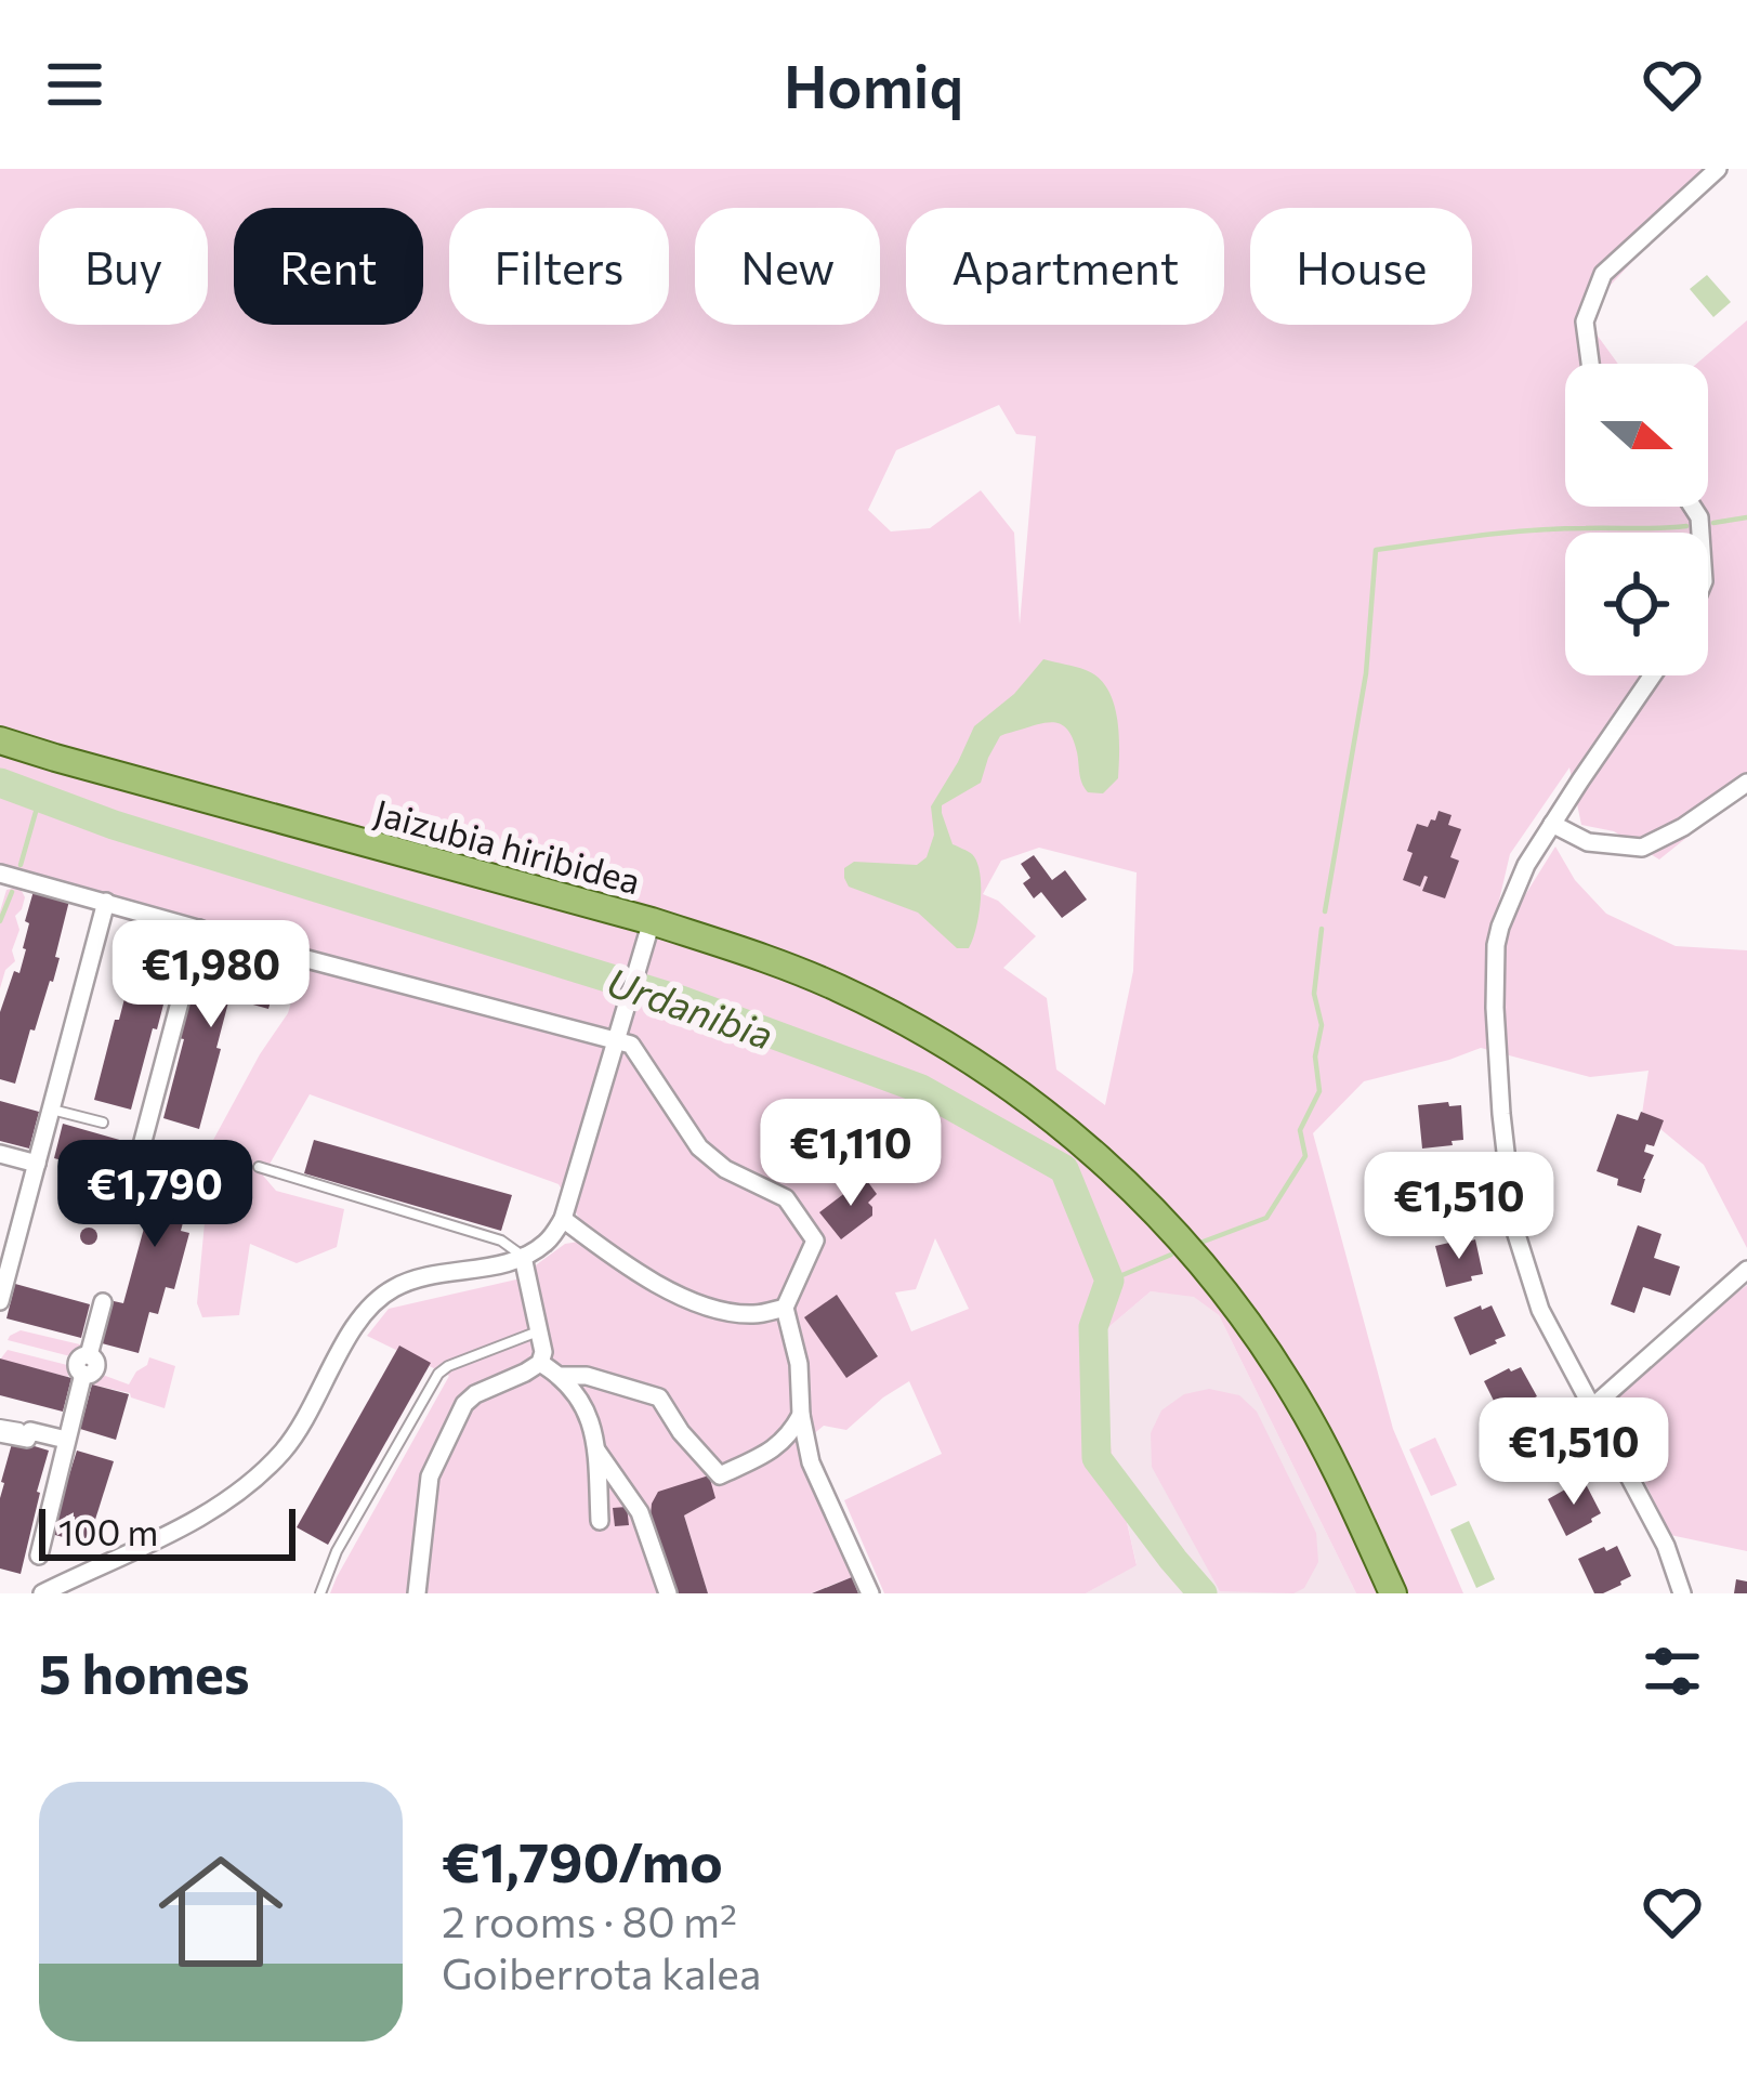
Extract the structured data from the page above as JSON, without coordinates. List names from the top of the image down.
{
  "streets": {
    "main road": ["Jaizubia hiribidea"]
  },
  "water": ["Urdanibia"],
  "scale_bar": "100 m",
  "north": "right",
  "page": {
    "header": "Homiq",
    "chip": [
      "Buy",
      "Rent",
      "Filters",
      "New",
      "Apartment",
      "House"
    ],
    "price": [
      "€1,980",
      "€1,110",
      "€1,790",
      "€1,510",
      "€1,510"
    ],
    "scale": "100 m",
    "heading": "5 homes",
    "list": [
      {
        "name": "€1,790/mo",
        "note": "2 rooms · 80 m² · Goiberrota kalea"
      }
    ]
  }
}
